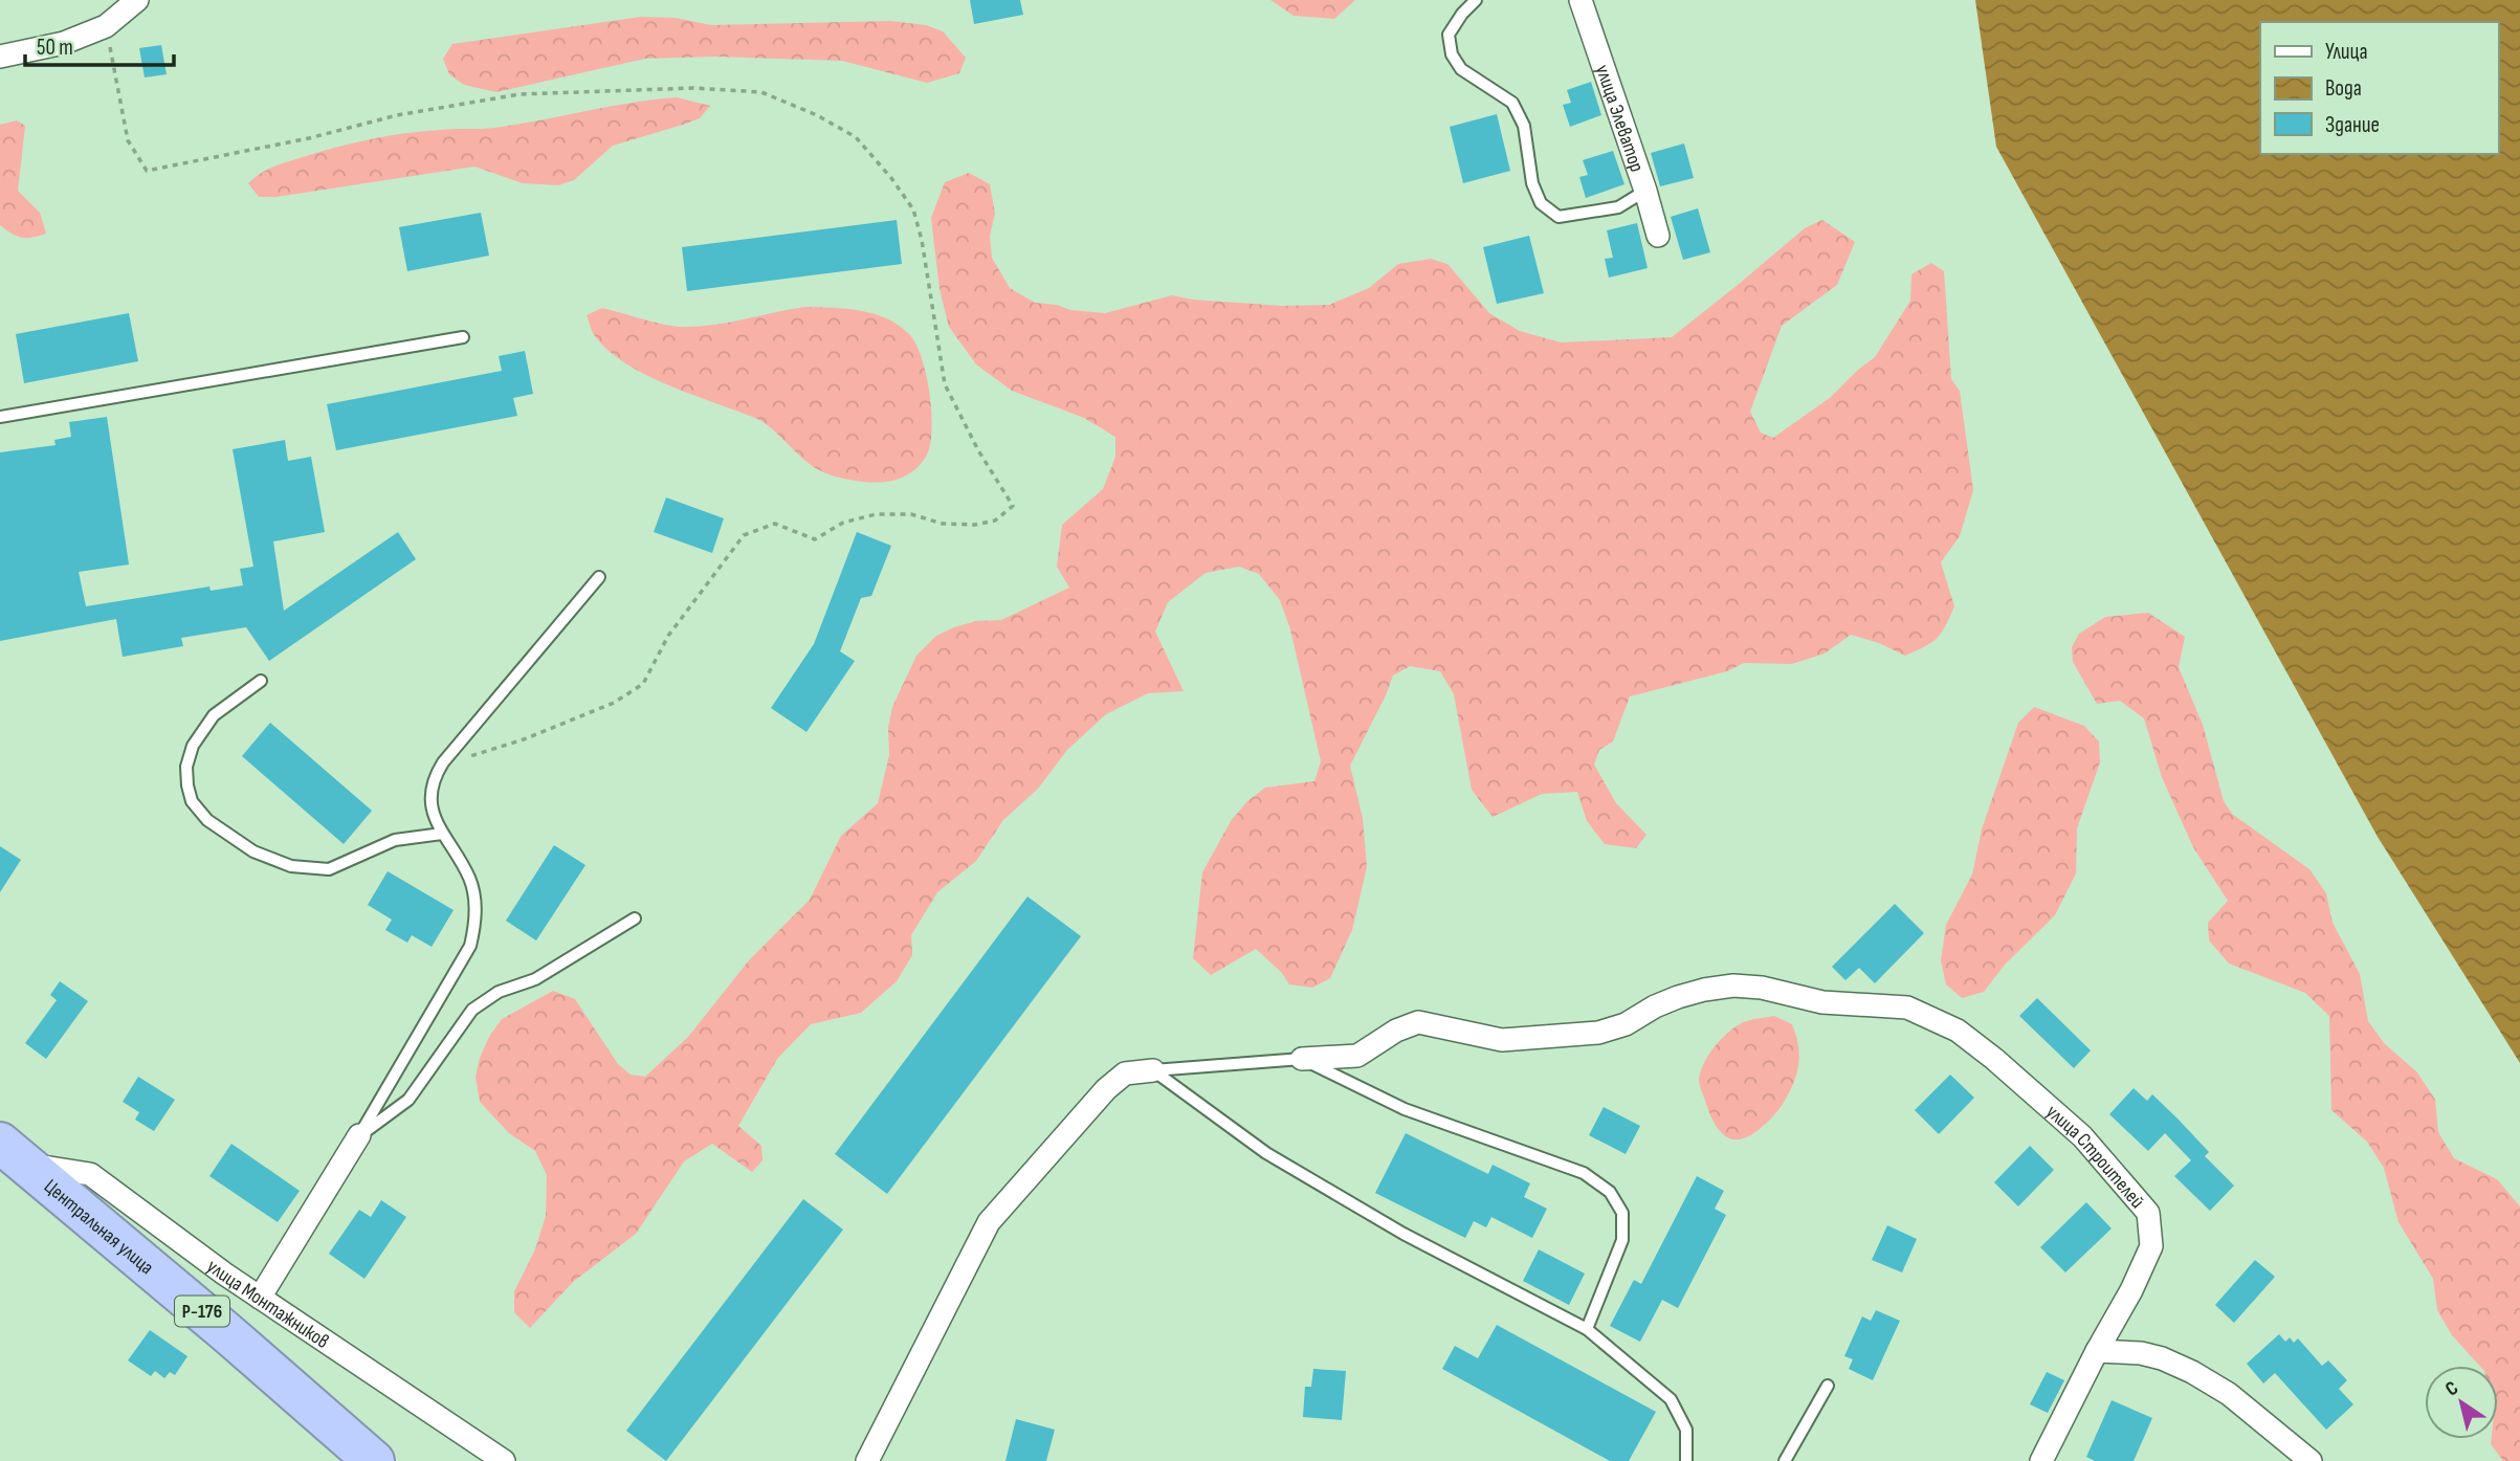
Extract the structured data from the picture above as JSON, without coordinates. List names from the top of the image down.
{
  "streets": {
    "highway": ["Центральная улица", "Р-176"],
    "street": ["улица Элеватор", "улица Строителей", "улица Монтажников"]
  },
  "crossings": [
    ["Центральная улица", "улица Монтажников"]
  ],
  "legend": ["Улица", "Вода", "Здание"],
  "scale_bar": "50 m",
  "north": "top left"
}
